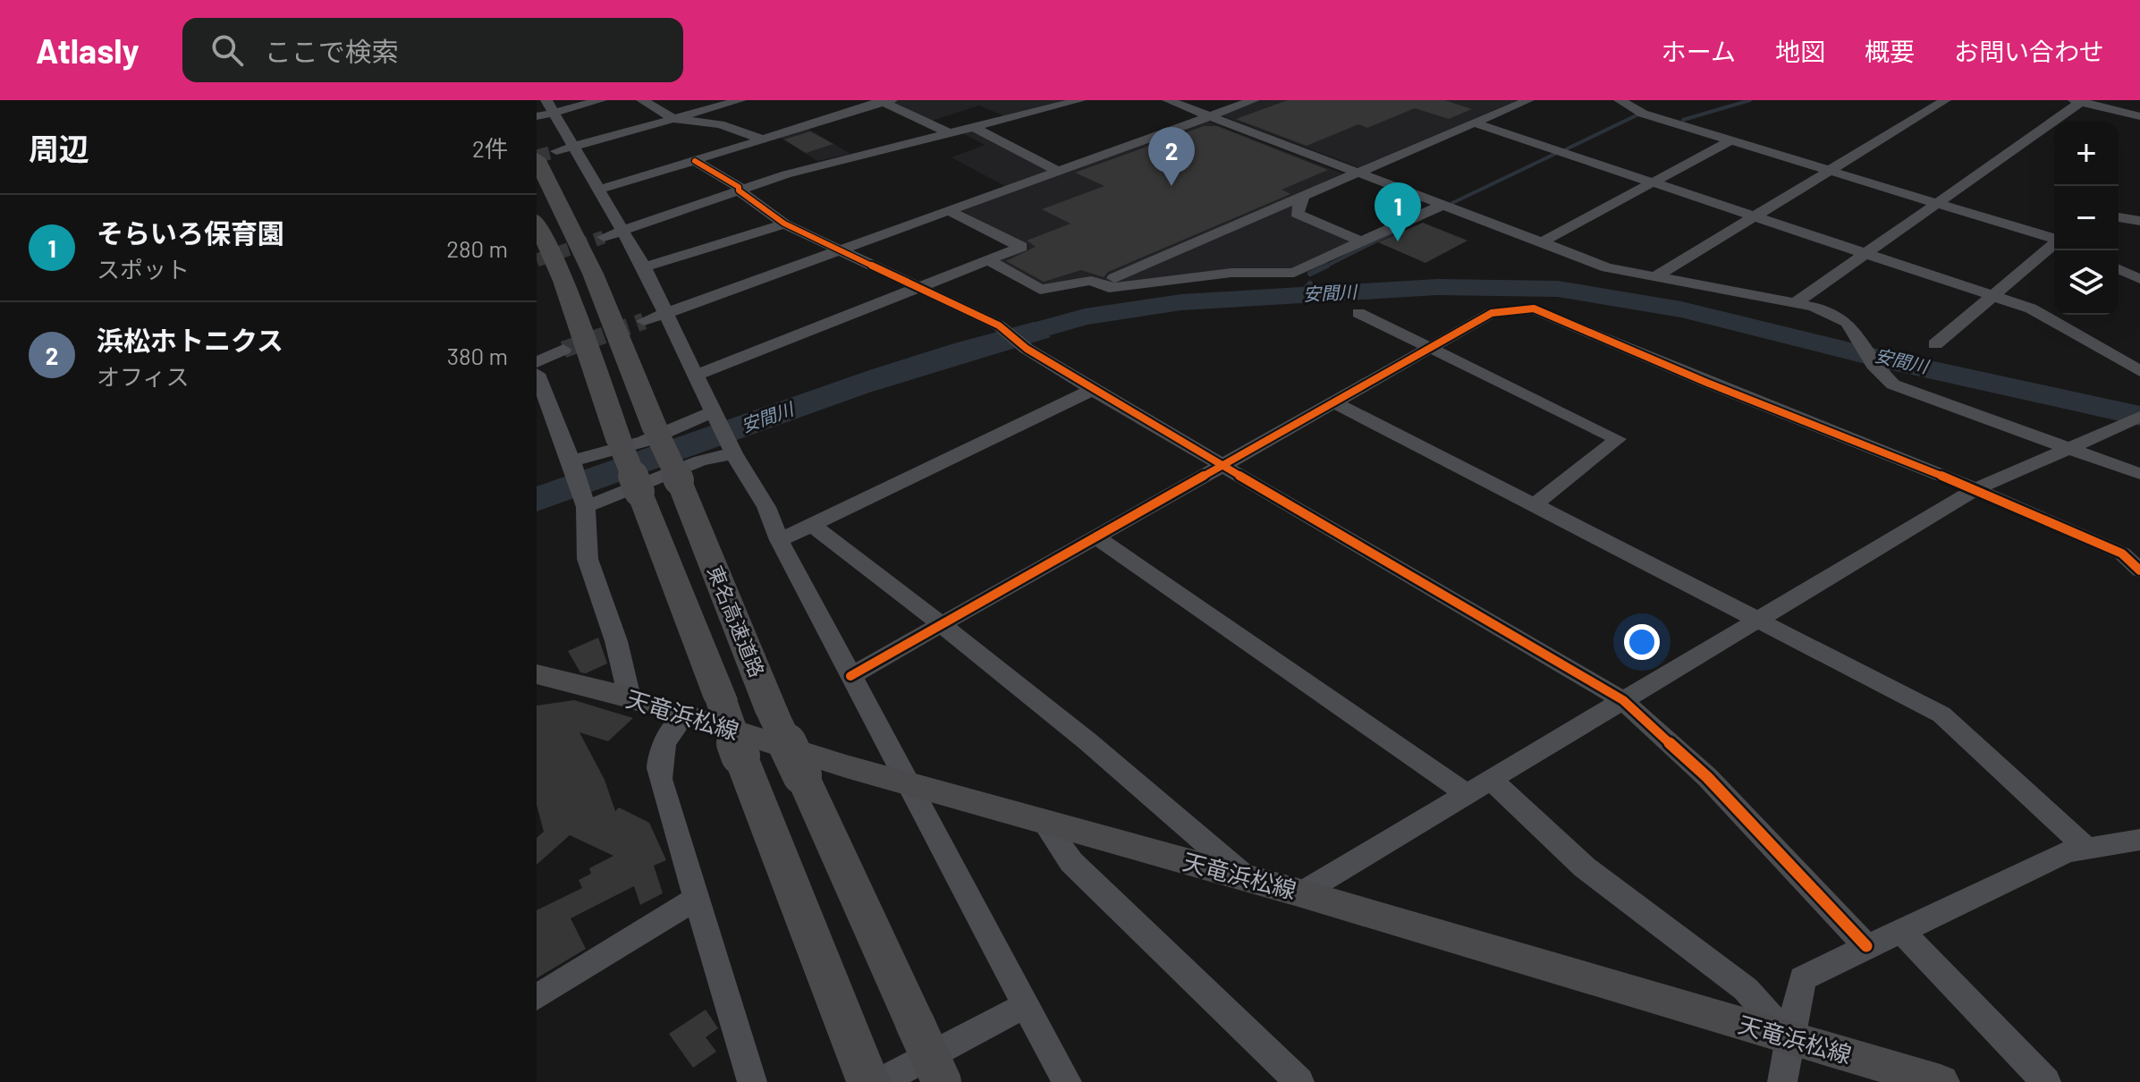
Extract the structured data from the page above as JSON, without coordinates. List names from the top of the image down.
{
  "streets": {
    "highway": ["東名高速道路"],
    "main road": ["天竜浜松線"]
  },
  "water": ["安間川"],
  "page": {
    "header": "Atlasly",
    "search": "ここで検索",
    "nav": [
      "ホーム",
      "地図",
      "概要",
      "お問い合わせ"
    ],
    "heading": ["周辺", "2件"],
    "map_buttons": ["+", "−"],
    "pins": ["2", "1"],
    "list": [
      {
        "mark": "1",
        "name": "そらいろ保育園",
        "note": "スポット",
        "value": "280 m"
      },
      {
        "mark": "2",
        "name": "浜松ホトニクス",
        "note": "オフィス",
        "value": "380 m"
      }
    ]
  }
}
